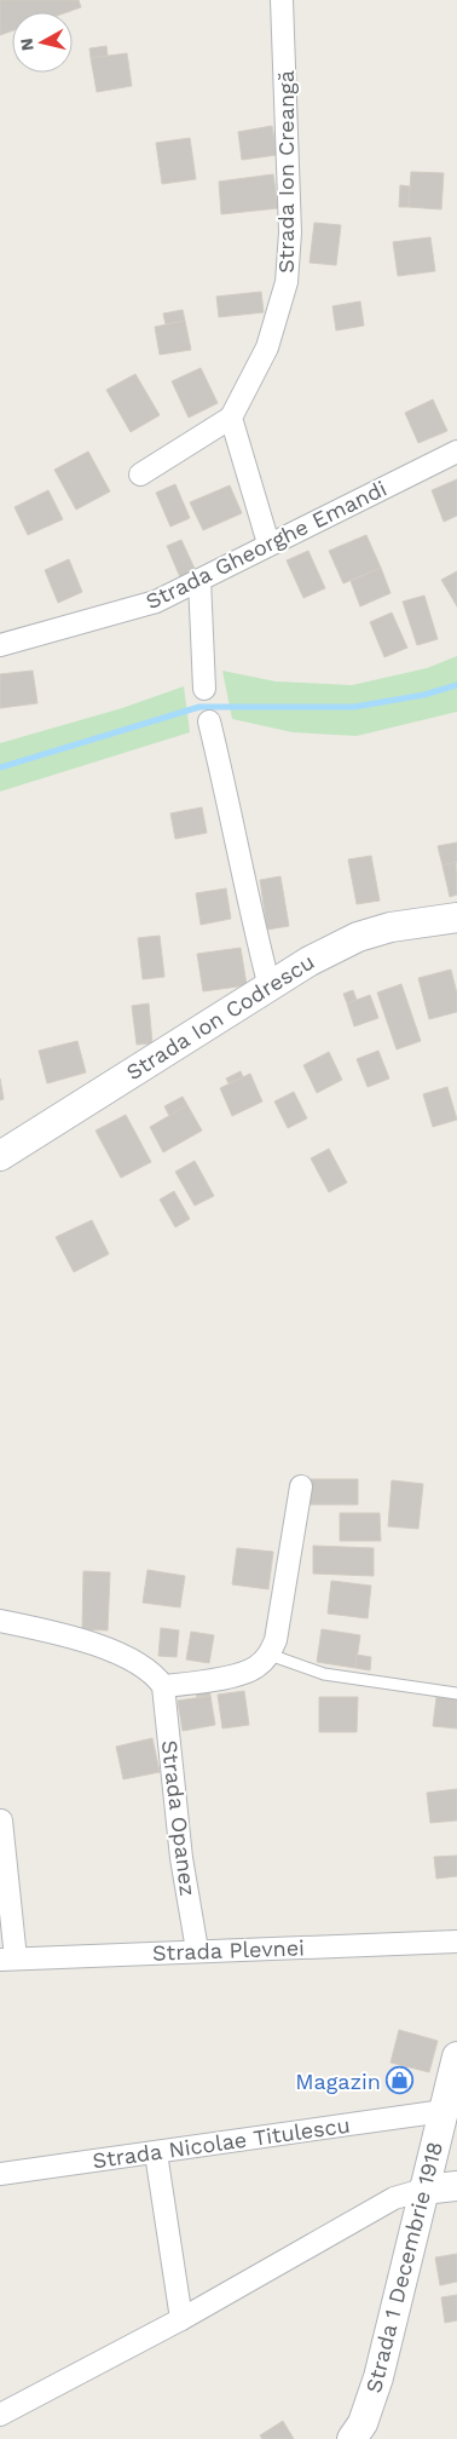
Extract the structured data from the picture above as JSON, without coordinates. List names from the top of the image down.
{
  "streets": {
    "main road": ["Strada Ion Codrescu", "Strada 1 Decembrie 1918"],
    "street": [
      "Strada Ion Creangă",
      "Strada Gheorghe Emandi",
      "Strada Opanez",
      "Strada Plevnei",
      "Strada Nicolae Titulescu"
    ]
  },
  "crossings": [
    ["Strada Opanez", "Strada Plevnei"],
    ["Strada Nicolae Titulescu", "Strada 1 Decembrie 1918"]
  ],
  "places": {
    "shop": ["Magazin"]
  },
  "north": "left"
}
